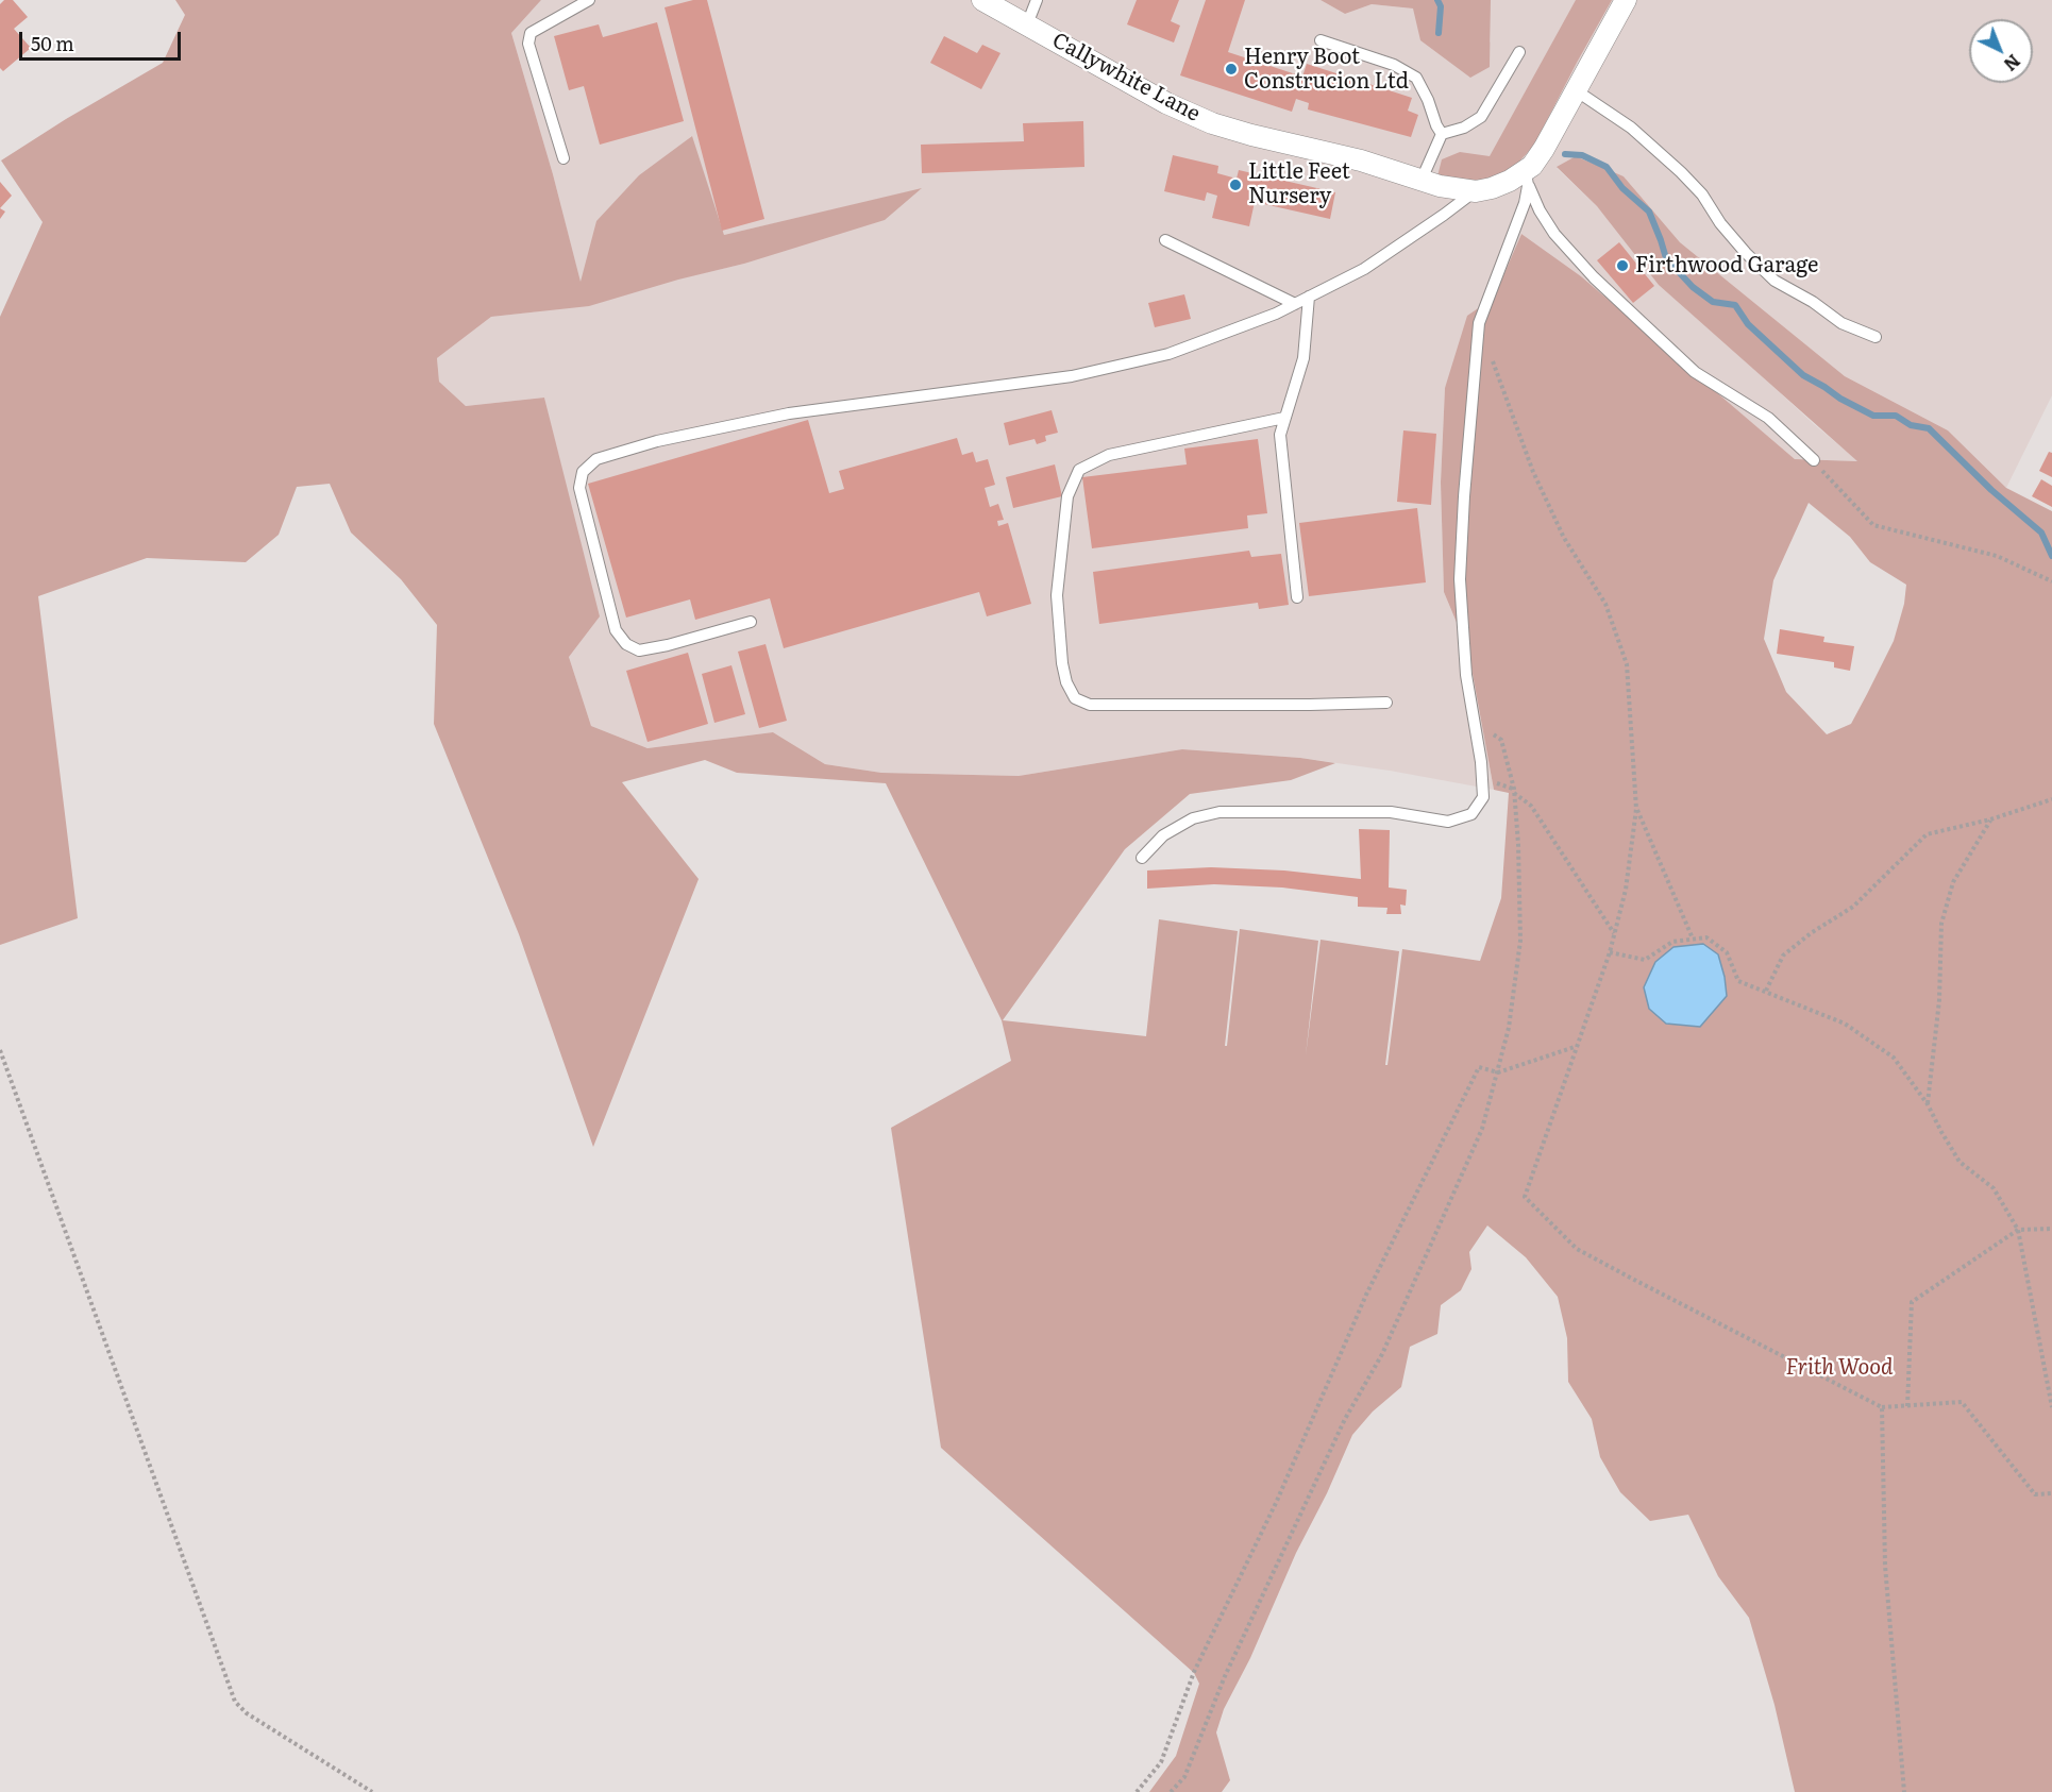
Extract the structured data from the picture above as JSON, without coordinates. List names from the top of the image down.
{
  "streets": {
    "street": ["Callywhite Lane"]
  },
  "parks": ["Frith Wood"],
  "places": ["Henry Boot Construcion Ltd", "Little Feet Nursery", "Firthwood Garage"],
  "scale_bar": "50 m",
  "north": "bottom right"
}
